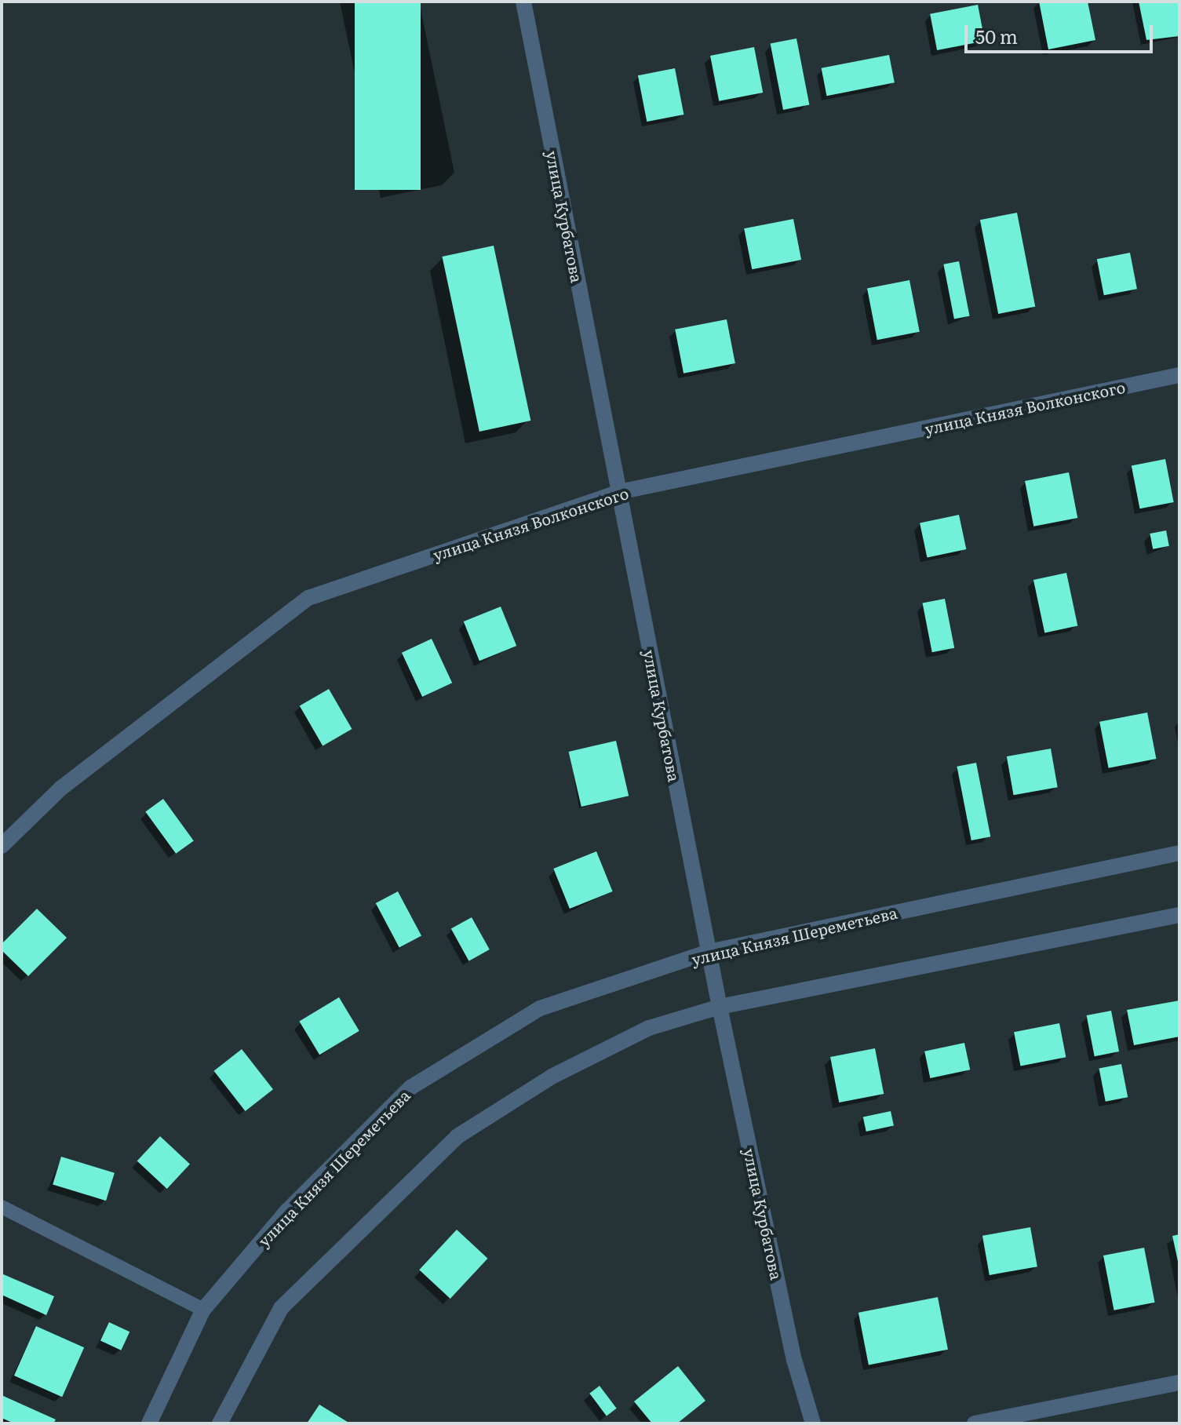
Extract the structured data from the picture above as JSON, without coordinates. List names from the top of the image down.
{
  "streets": {
    "street": ["улица Курбатова", "улица Князя Волконского", "улица Князя Шереметьева"]
  },
  "crossings": [
    ["улица Курбатова", "улица Князя Волконского"],
    ["улица Курбатова", "улица Князя Шереметьева"]
  ],
  "scale_bar": "50 m"
}
